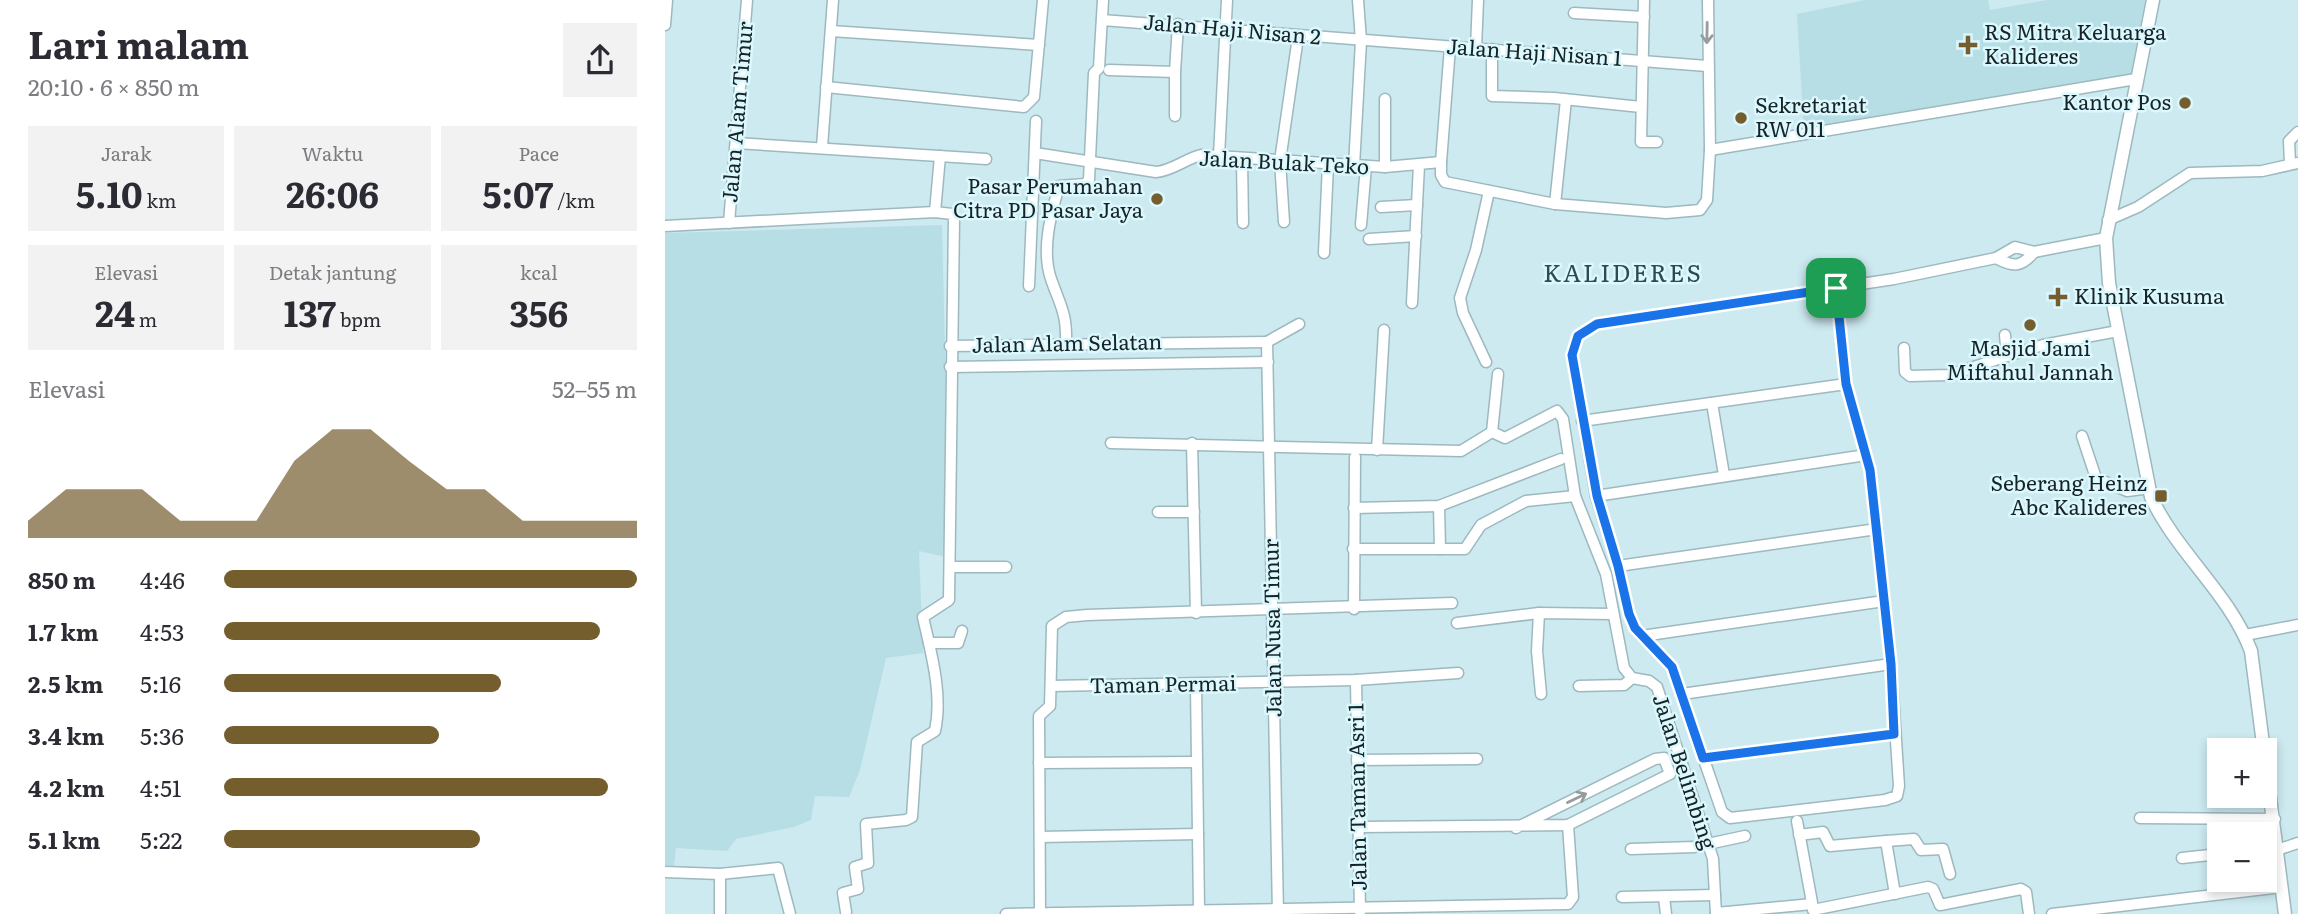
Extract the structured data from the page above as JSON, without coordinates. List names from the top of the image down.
{
  "streets": {
    "street": [
      "Jalan Haji Nisan 2",
      "Jalan Haji Nisan 1",
      "Jalan Alam Timur",
      "Jalan Bulak Teko",
      "Jalan Alam Selatan",
      "Jalan Nusa Timur",
      "Taman Permai",
      "Jalan Belimbing",
      "Jalan Taman Asri 1"
    ]
  },
  "crossings": [
    ["Jalan Haji Nisan 2", "Jalan Haji Nisan 1"],
    ["Jalan Alam Selatan", "Jalan Nusa Timur"],
    ["Jalan Nusa Timur", "Taman Permai"],
    ["Taman Permai", "Jalan Taman Asri 1"]
  ],
  "districts": ["KALIDERES"],
  "places": {
    "health": ["RS Mitra Keluarga Kalideres", "Klinik Kusuma"],
    "other": [
      "Kantor Pos",
      "Sekretariat RW 011",
      "Pasar Perumahan Citra PD Pasar Jaya",
      "Masjid Jami Miftahul Jannah"
    ],
    "transit": ["Seberang Heinz Abc Kalideres"]
  },
  "page": {
    "heading": ["Lari malam", "20:10 · 6 × 850 m"],
    "stats": [
      ["Jarak", "5.10 km"],
      ["Waktu", "26:06"],
      ["Pace", "5:07 /km"],
      ["Elevasi", "24 m"],
      ["Detak jantung", "137 bpm"],
      ["kcal", "356"]
    ],
    "chart": ["Elevasi", "52–55 m"],
    "list": [
      {
        "name": "850 m",
        "note": "4:46"
      },
      {
        "name": "1.7 km",
        "note": "4:53"
      },
      {
        "name": "2.5 km",
        "note": "5:16"
      },
      {
        "name": "3.4 km",
        "note": "5:36"
      },
      {
        "name": "4.2 km",
        "note": "4:51"
      },
      {
        "name": "5.1 km",
        "note": "5:22"
      }
    ],
    "map_buttons": ["+", "−"]
  }
}
